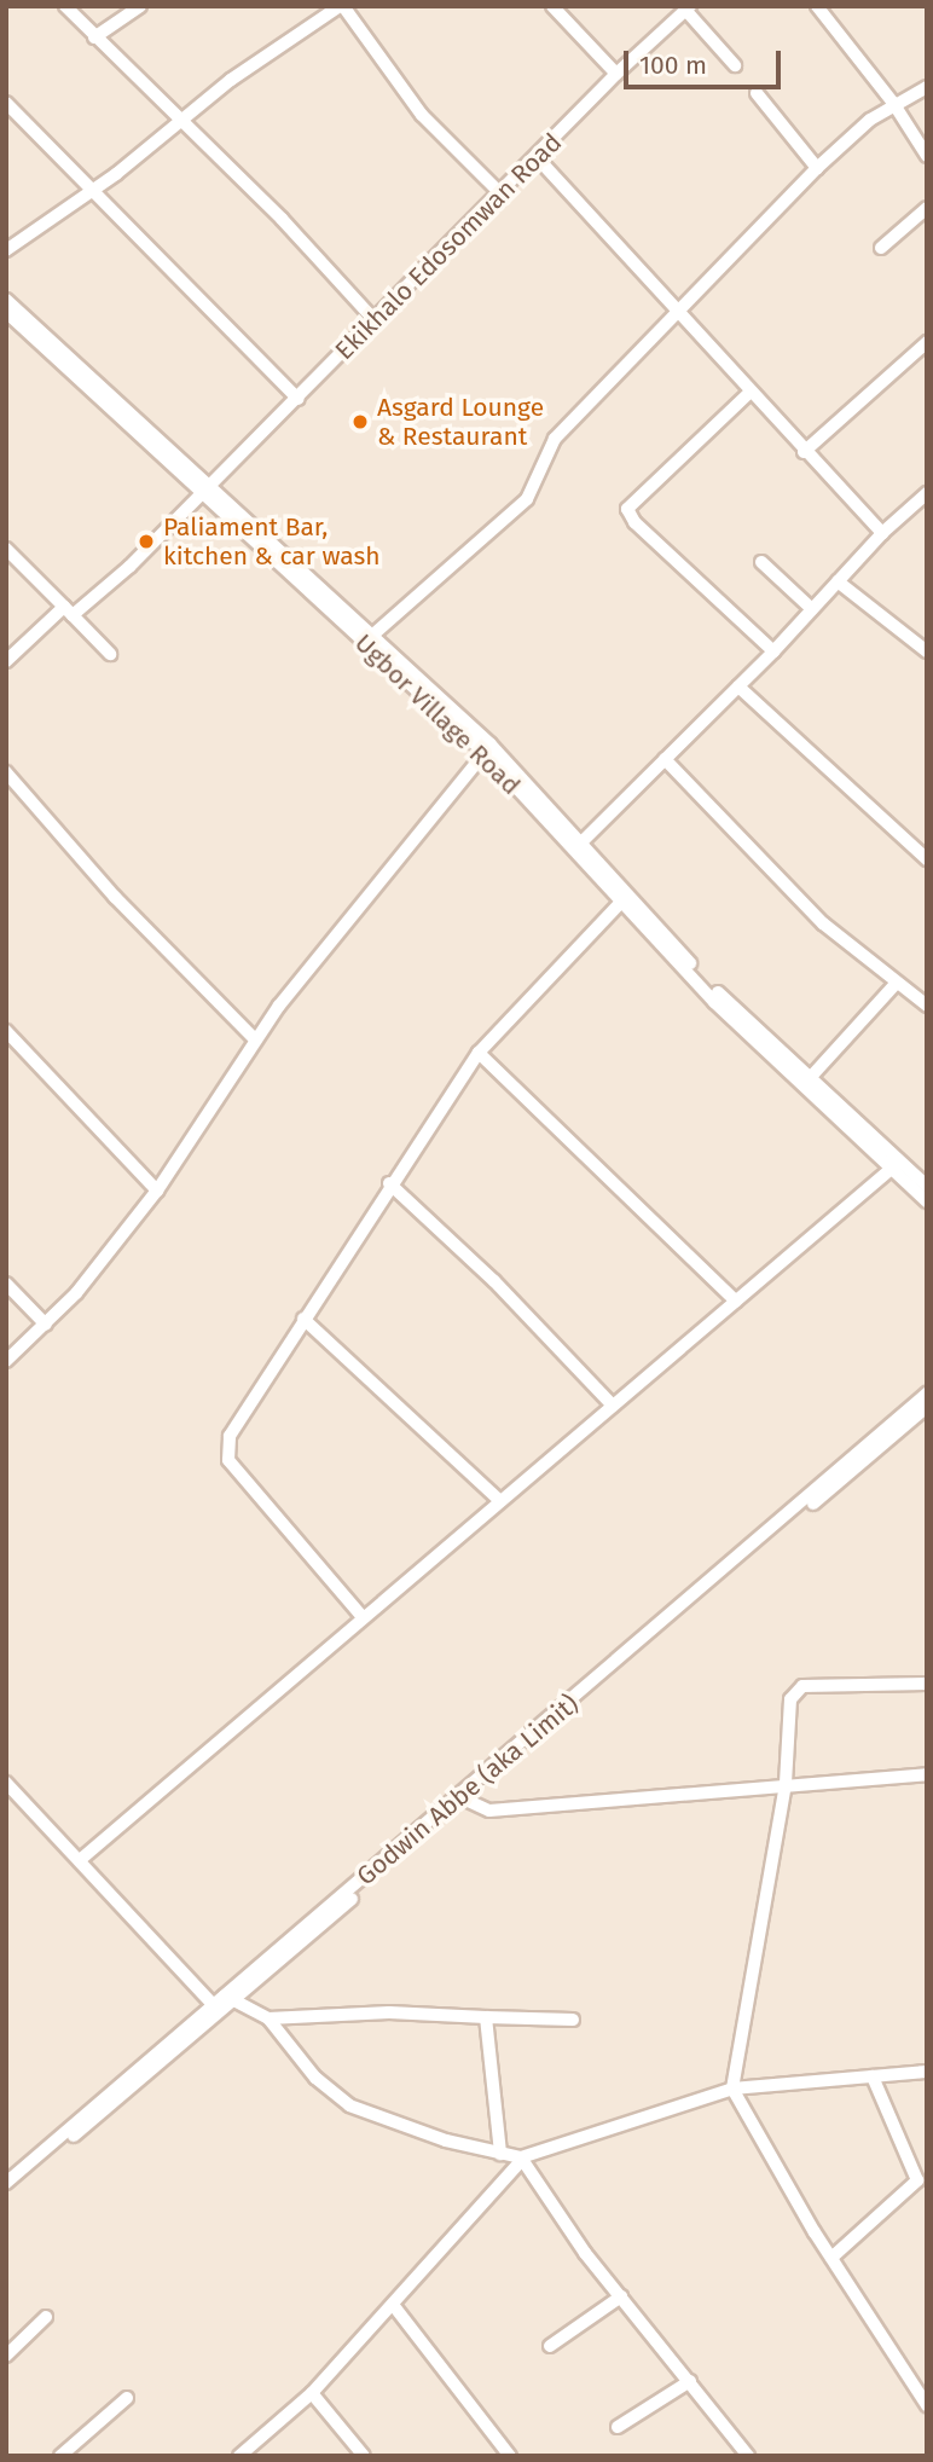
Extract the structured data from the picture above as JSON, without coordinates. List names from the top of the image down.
{
  "streets": {
    "street": ["Ekikhalo Edosomwan Road", "Ugbor Village Road", "Godwin Abbe (aka Limit)"]
  },
  "crossings": [
    ["Ekikhalo Edosomwan Road", "Ugbor Village Road"]
  ],
  "places": ["Asgard Lounge & Restaurant", "Paliament Bar, kitchen & car wash"],
  "scale_bar": "100 m"
}
